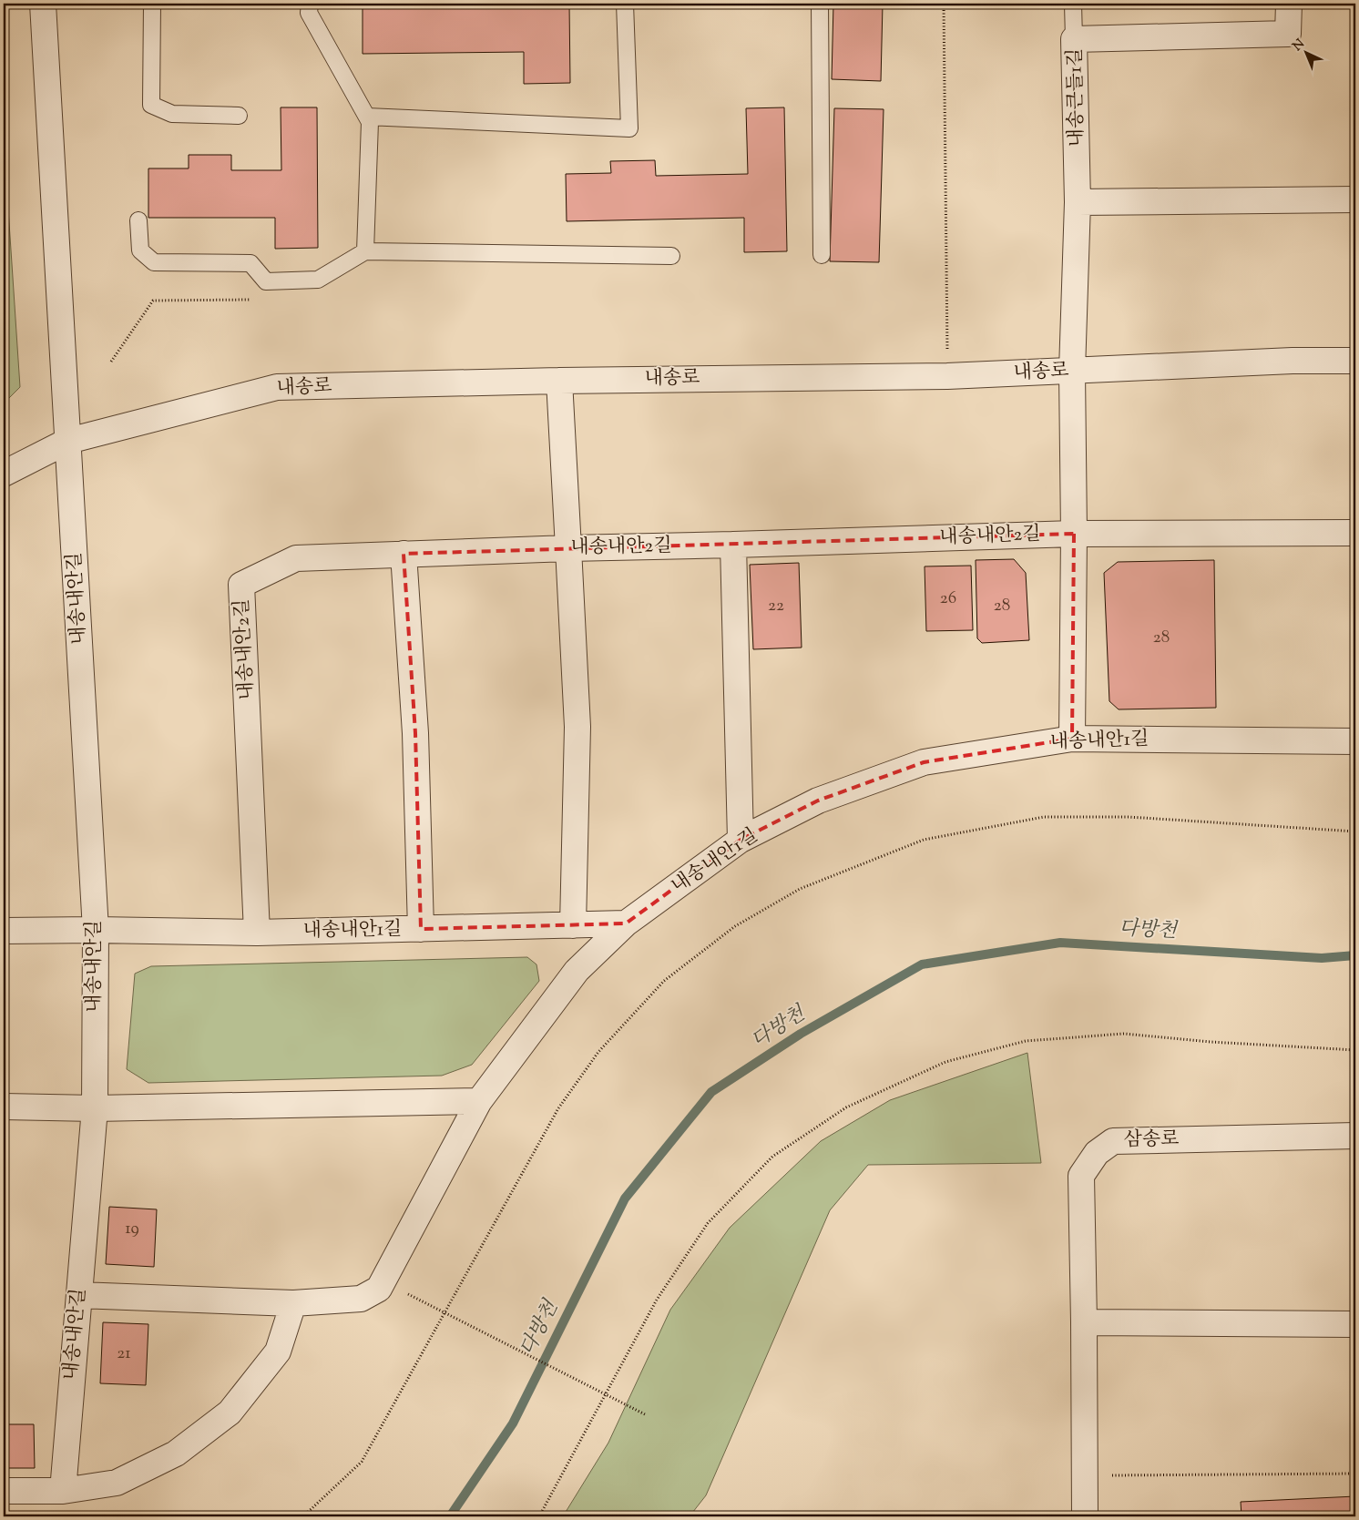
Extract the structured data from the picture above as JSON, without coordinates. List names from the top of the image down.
{
  "streets": {
    "street": [
      "내송큰들1길",
      "내송로",
      "내송내안2길",
      "내송내안길",
      "내송내안1길",
      "삼송로"
    ]
  },
  "crossings": [
    ["내송큰들1길", "내송로"],
    ["내송큰들1길", "내송내안2길"],
    ["내송큰들1길", "내송내안1길"],
    ["내송로", "내송내안길"],
    ["내송내안2길", "내송내안1길"],
    ["내송내안길", "내송내안1길"]
  ],
  "water": ["다방천"],
  "house_numbers": [
    "26",
    "22",
    "28",
    "28",
    "19",
    "21"
  ],
  "north": "top left"
}
